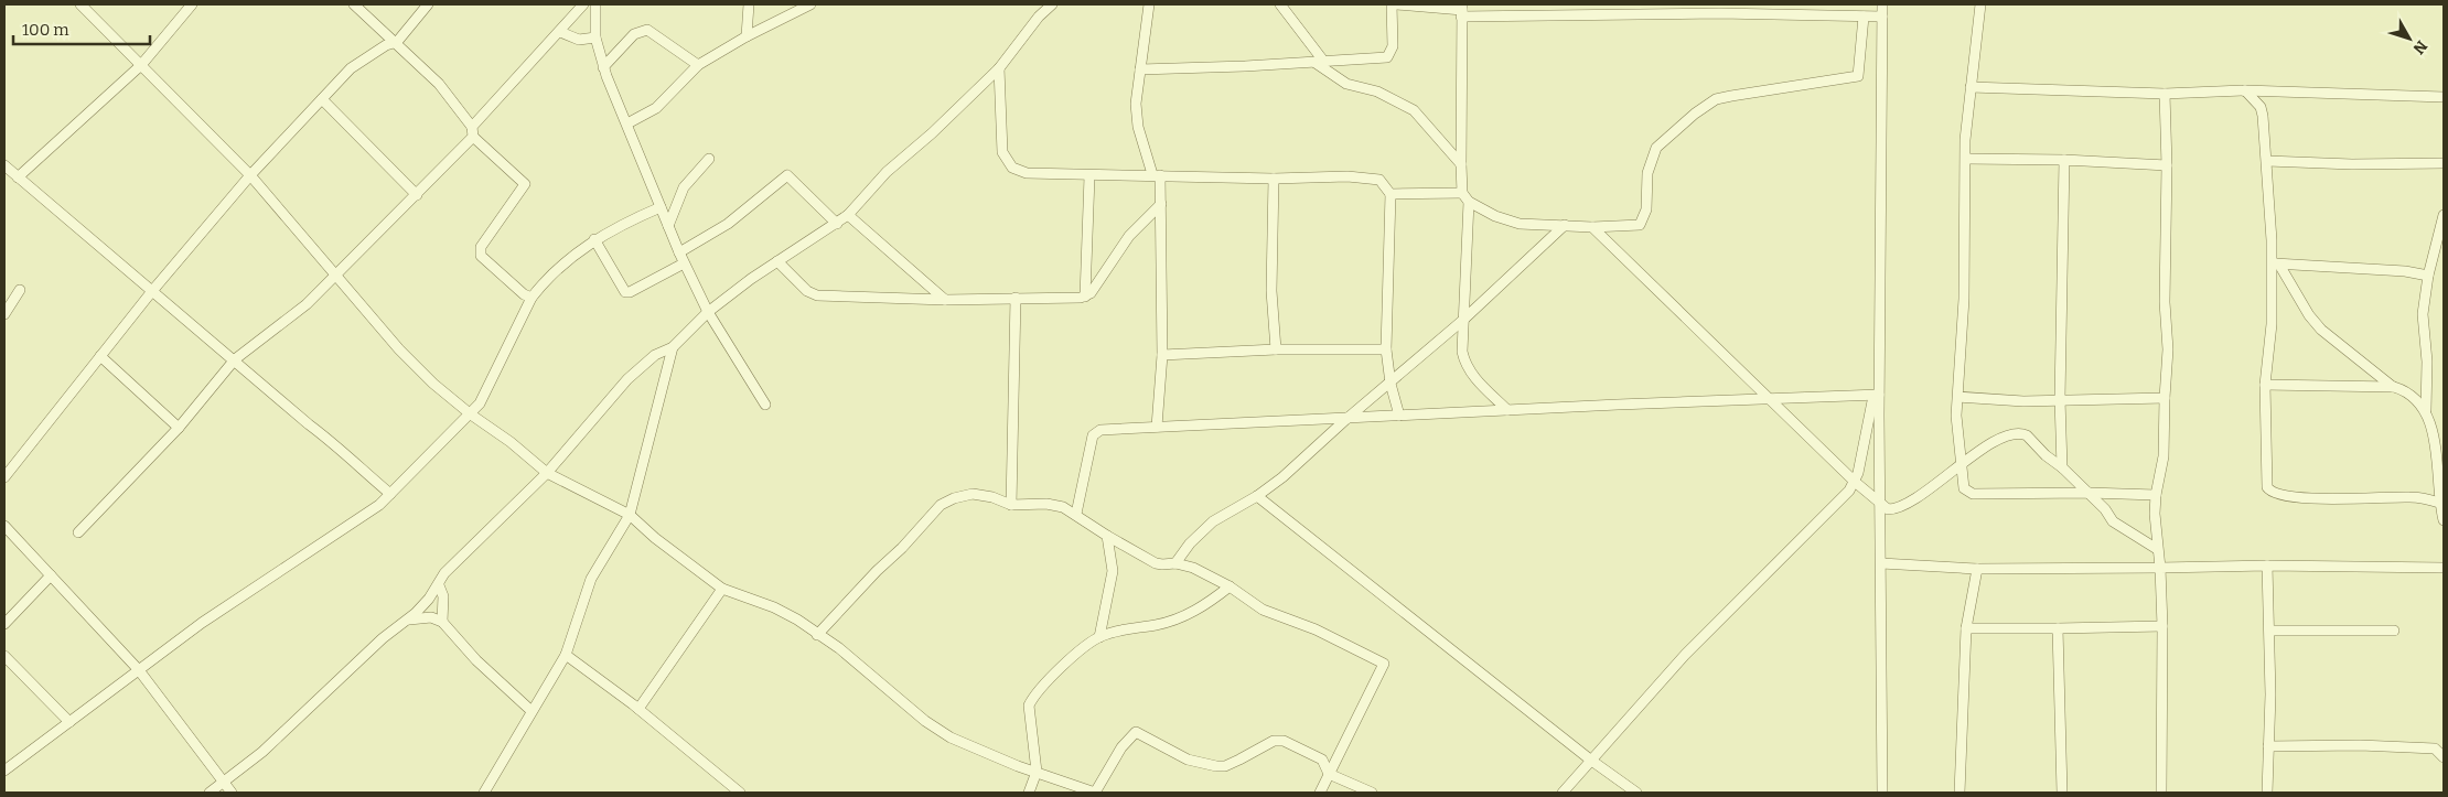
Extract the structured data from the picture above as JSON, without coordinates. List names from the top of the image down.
{
  "scale_bar": "100 m",
  "north": "bottom right"
}
